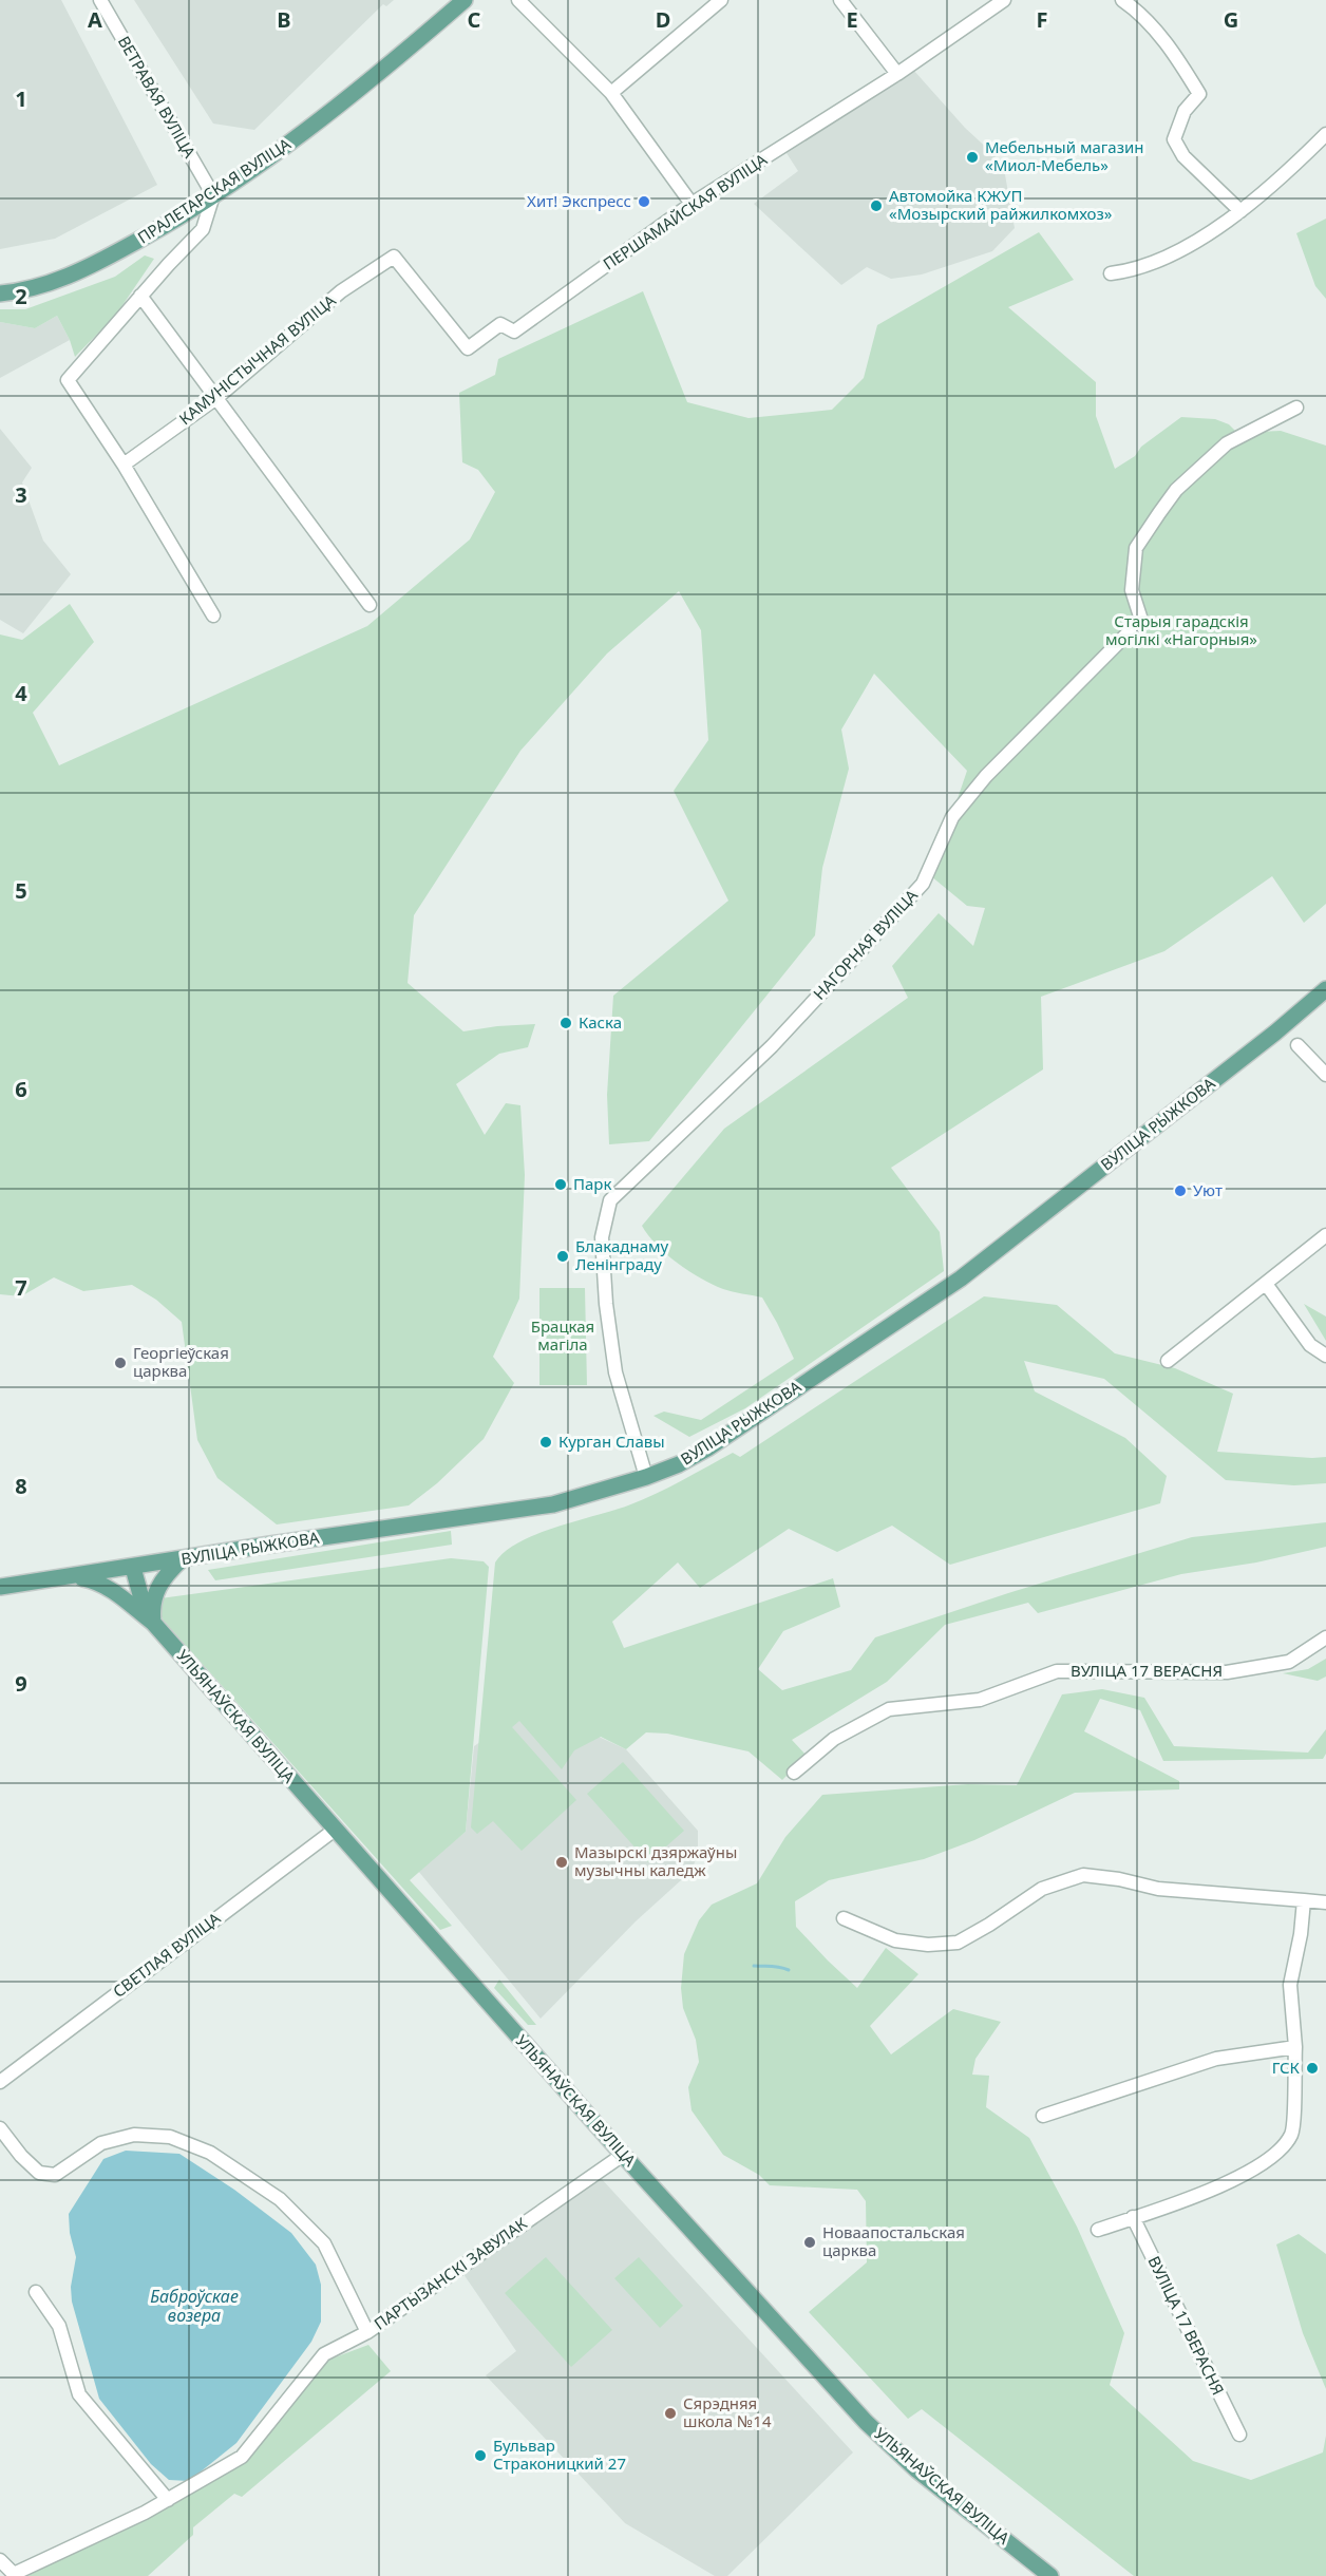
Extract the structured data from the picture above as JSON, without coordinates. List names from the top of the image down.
{
  "streets": {
    "main road": ["ПРАЛЕТАРСКАЯ ВУЛІЦА", "ВУЛІЦА РЫЖКОВА", "УЛЬЯНАЎСКАЯ ВУЛІЦА"],
    "street": [
      "ВЕТРАВАЯ ВУЛІЦА",
      "ПЕРШАМАЙСКАЯ ВУЛІЦА",
      "КАМУНІСТЫЧНАЯ ВУЛІЦА",
      "НАГОРНАЯ ВУЛІЦА",
      "ВУЛІЦА 17 ВЕРАСНЯ",
      "СВЕТЛАЯ ВУЛІЦА",
      "ПАРТЫЗАНСКІ ЗАВУЛАК"
    ]
  },
  "crossings": [
    ["ВЕТРАВАЯ ВУЛІЦА", "ПРАЛЕТАРСКАЯ ВУЛІЦА"],
    ["ПЕРШАМАЙСКАЯ ВУЛІЦА", "КАМУНІСТЫЧНАЯ ВУЛІЦА"],
    ["НАГОРНАЯ ВУЛІЦА", "ВУЛІЦА РЫЖКОВА"],
    ["ВУЛІЦА РЫЖКОВА", "УЛЬЯНАЎСКАЯ ВУЛІЦА"],
    ["УЛЬЯНАЎСКАЯ ВУЛІЦА", "СВЕТЛАЯ ВУЛІЦА"],
    ["УЛЬЯНАЎСКАЯ ВУЛІЦА", "ПАРТЫЗАНСКІ ЗАВУЛАК"]
  ],
  "water": ["Баброўскае возера"],
  "parks": ["Старыя гарадскія могілкі «Нагорныя»", "Брацкая магіла"],
  "places": [
    "Мебельный магазин «Миол-Мебель»",
    "Хит! Экспресс",
    "Автомойка КЖУП «Мозырский райжилкомхоз»",
    "Каска",
    "Парк",
    "Уют",
    "Блакаднаму Ленінграду",
    "Георгіеўская царква",
    "Курган Славы",
    "Мазырскі дзяржаўны музычны каледж",
    "ГСК",
    "Новаапостальская царква",
    "Сярэдняя школа №14",
    "Бульвар Страконицкий 27"
  ],
  "grid": {
    "columns": [
      "A",
      "B",
      "C",
      "D",
      "E",
      "F",
      "G"
    ],
    "rows": [
      "1",
      "2",
      "3",
      "4",
      "5",
      "6",
      "7",
      "8",
      "9"
    ]
  }
}
